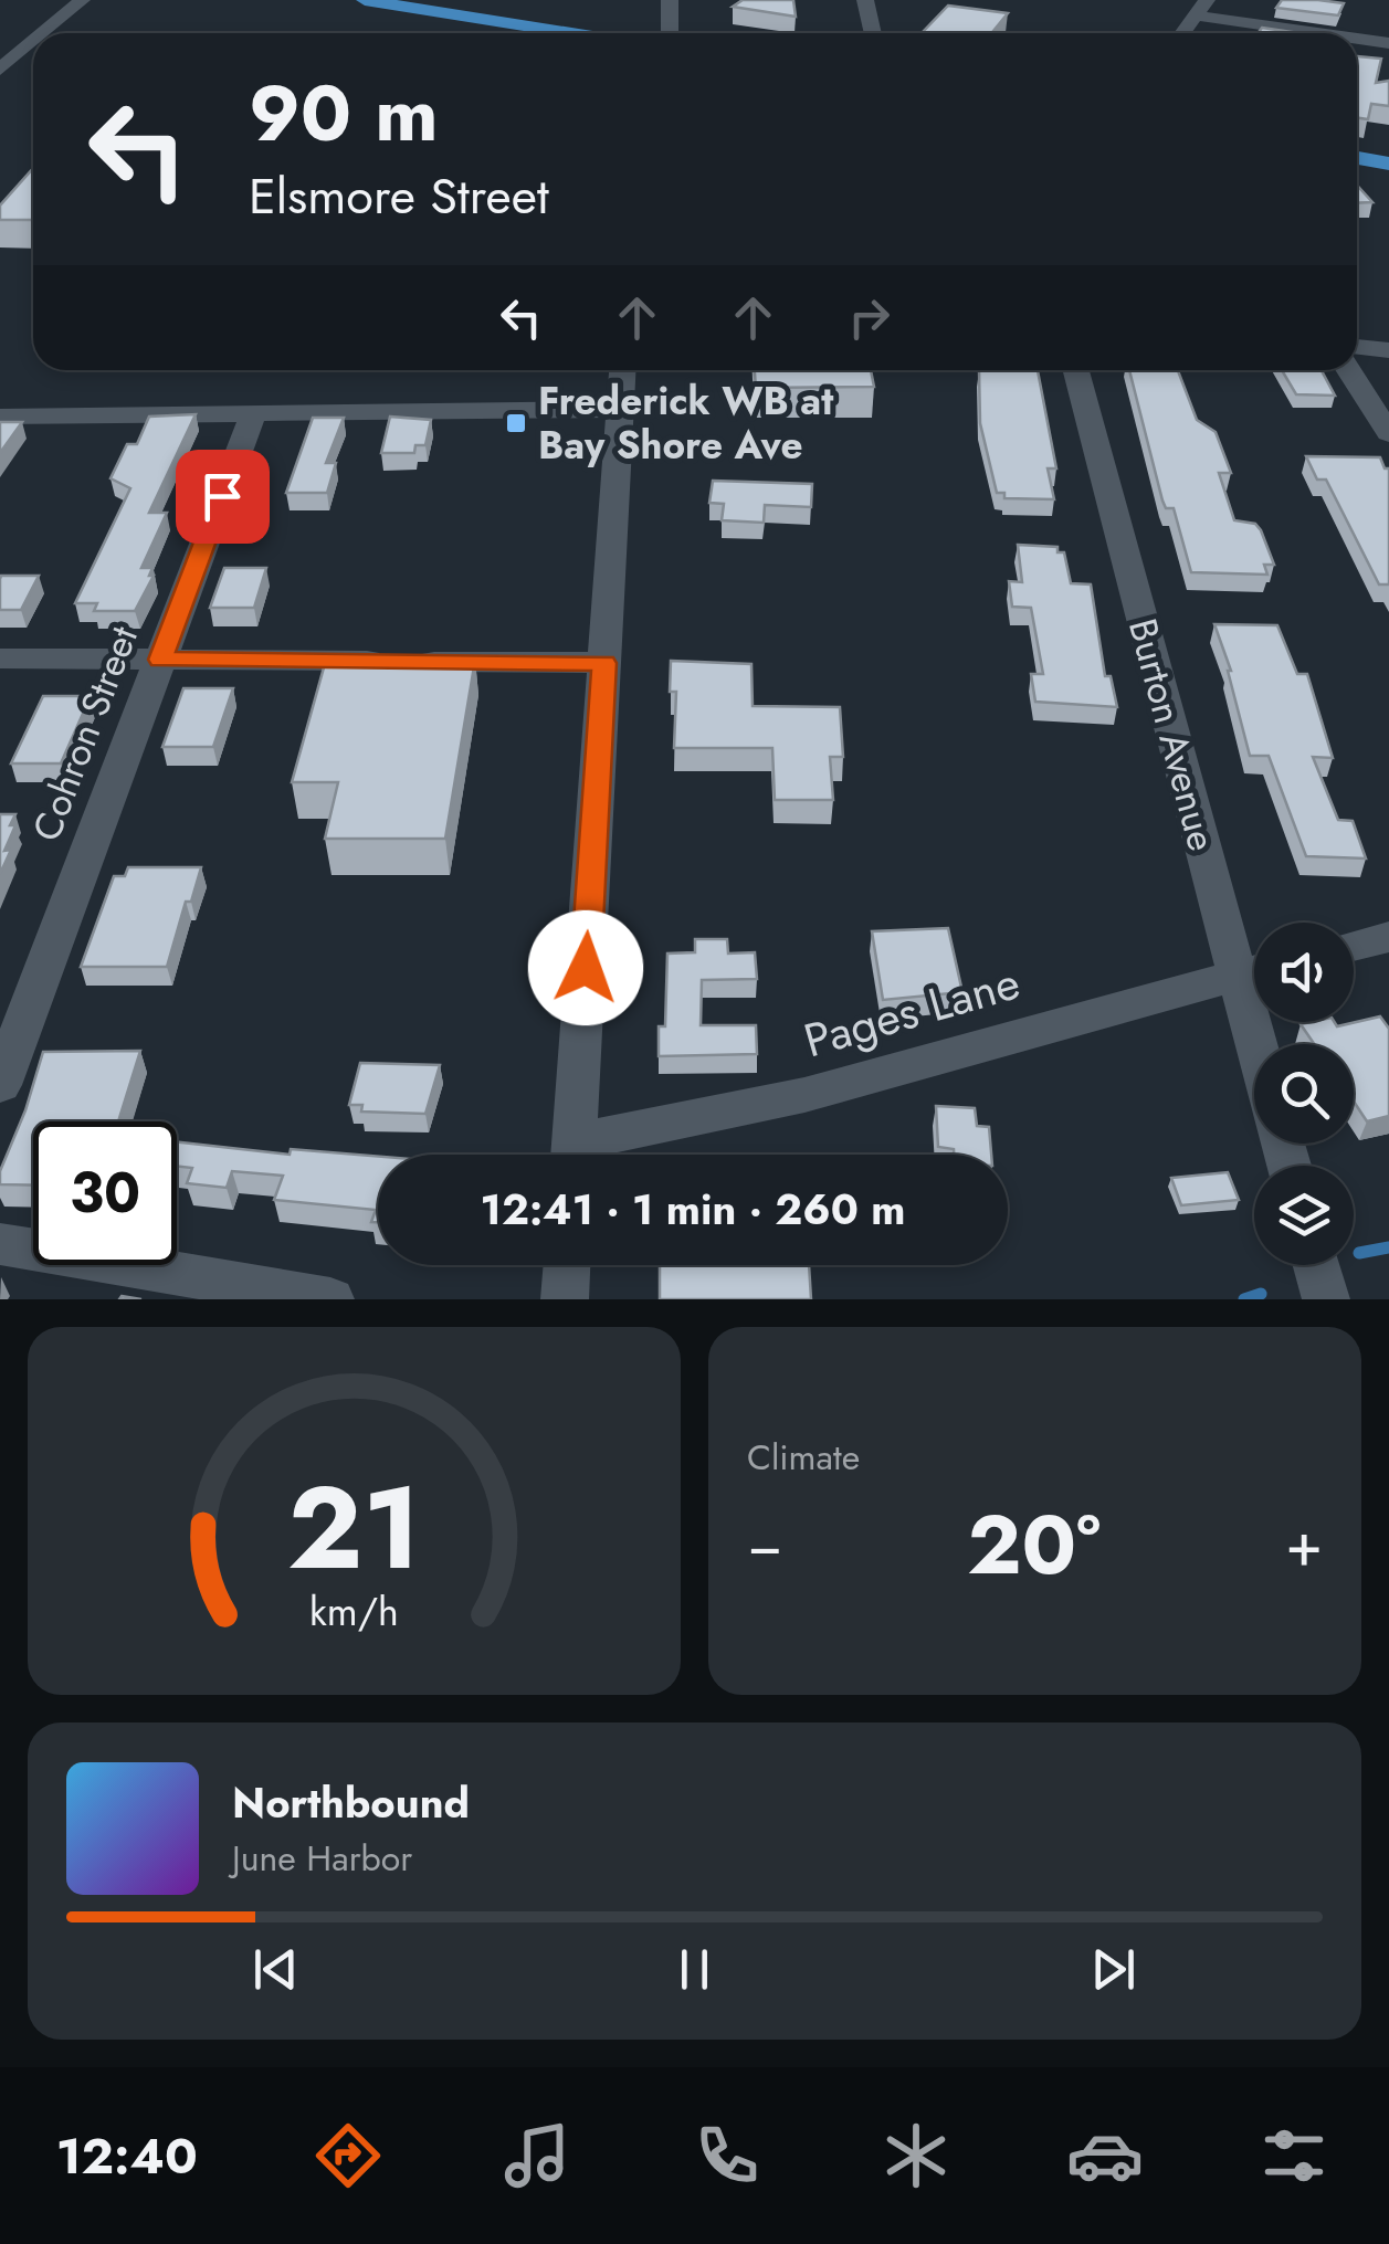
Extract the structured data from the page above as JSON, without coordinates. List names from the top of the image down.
{
  "streets": {
    "street": ["Cohron Street", "Burton Avenue", "Pages Lane"]
  },
  "places": {
    "transit": ["Frederick WB at Bay Shore Ave"]
  },
  "page": {
    "turn": ["90 m", "Elsmore Street"],
    "limit": "30",
    "trip": "12:41 · 1 min · 260 m",
    "tile": "Climate",
    "heat": ["−", "20°", "+"],
    "song": ["Northbound", "June Harbor"],
    "tabs": "12:40",
    "gauge": ["21", "km/h"]
  }
}
